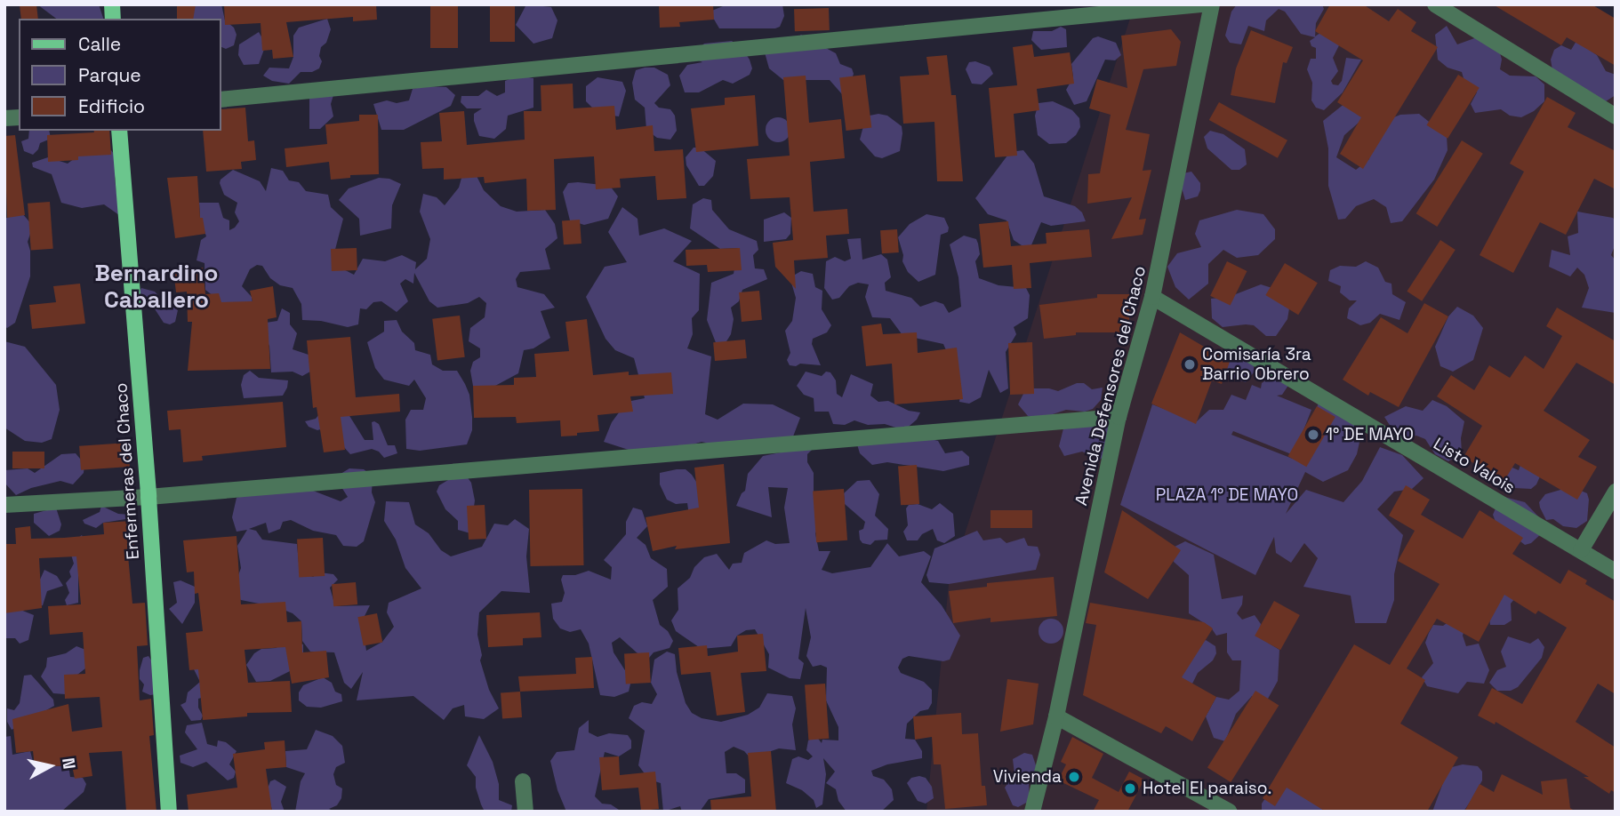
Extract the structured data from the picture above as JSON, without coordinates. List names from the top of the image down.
{
  "streets": {
    "main road": ["Enfermeras del Chaco"],
    "street": ["Avenida Defensores del Chaco", "Listo Valois"]
  },
  "crossings": [
    ["Avenida Defensores del Chaco", "Listo Valois"]
  ],
  "districts": ["Bernardino Caballero"],
  "parks": ["PLAZA 1° DE MAYO"],
  "places": [
    "Comisaría 3ra Barrio Obrero",
    "1° DE MAYO",
    "Vivienda",
    "Hotel El paraiso."
  ],
  "legend": ["Calle", "Parque", "Edificio"],
  "north": "right"
}
